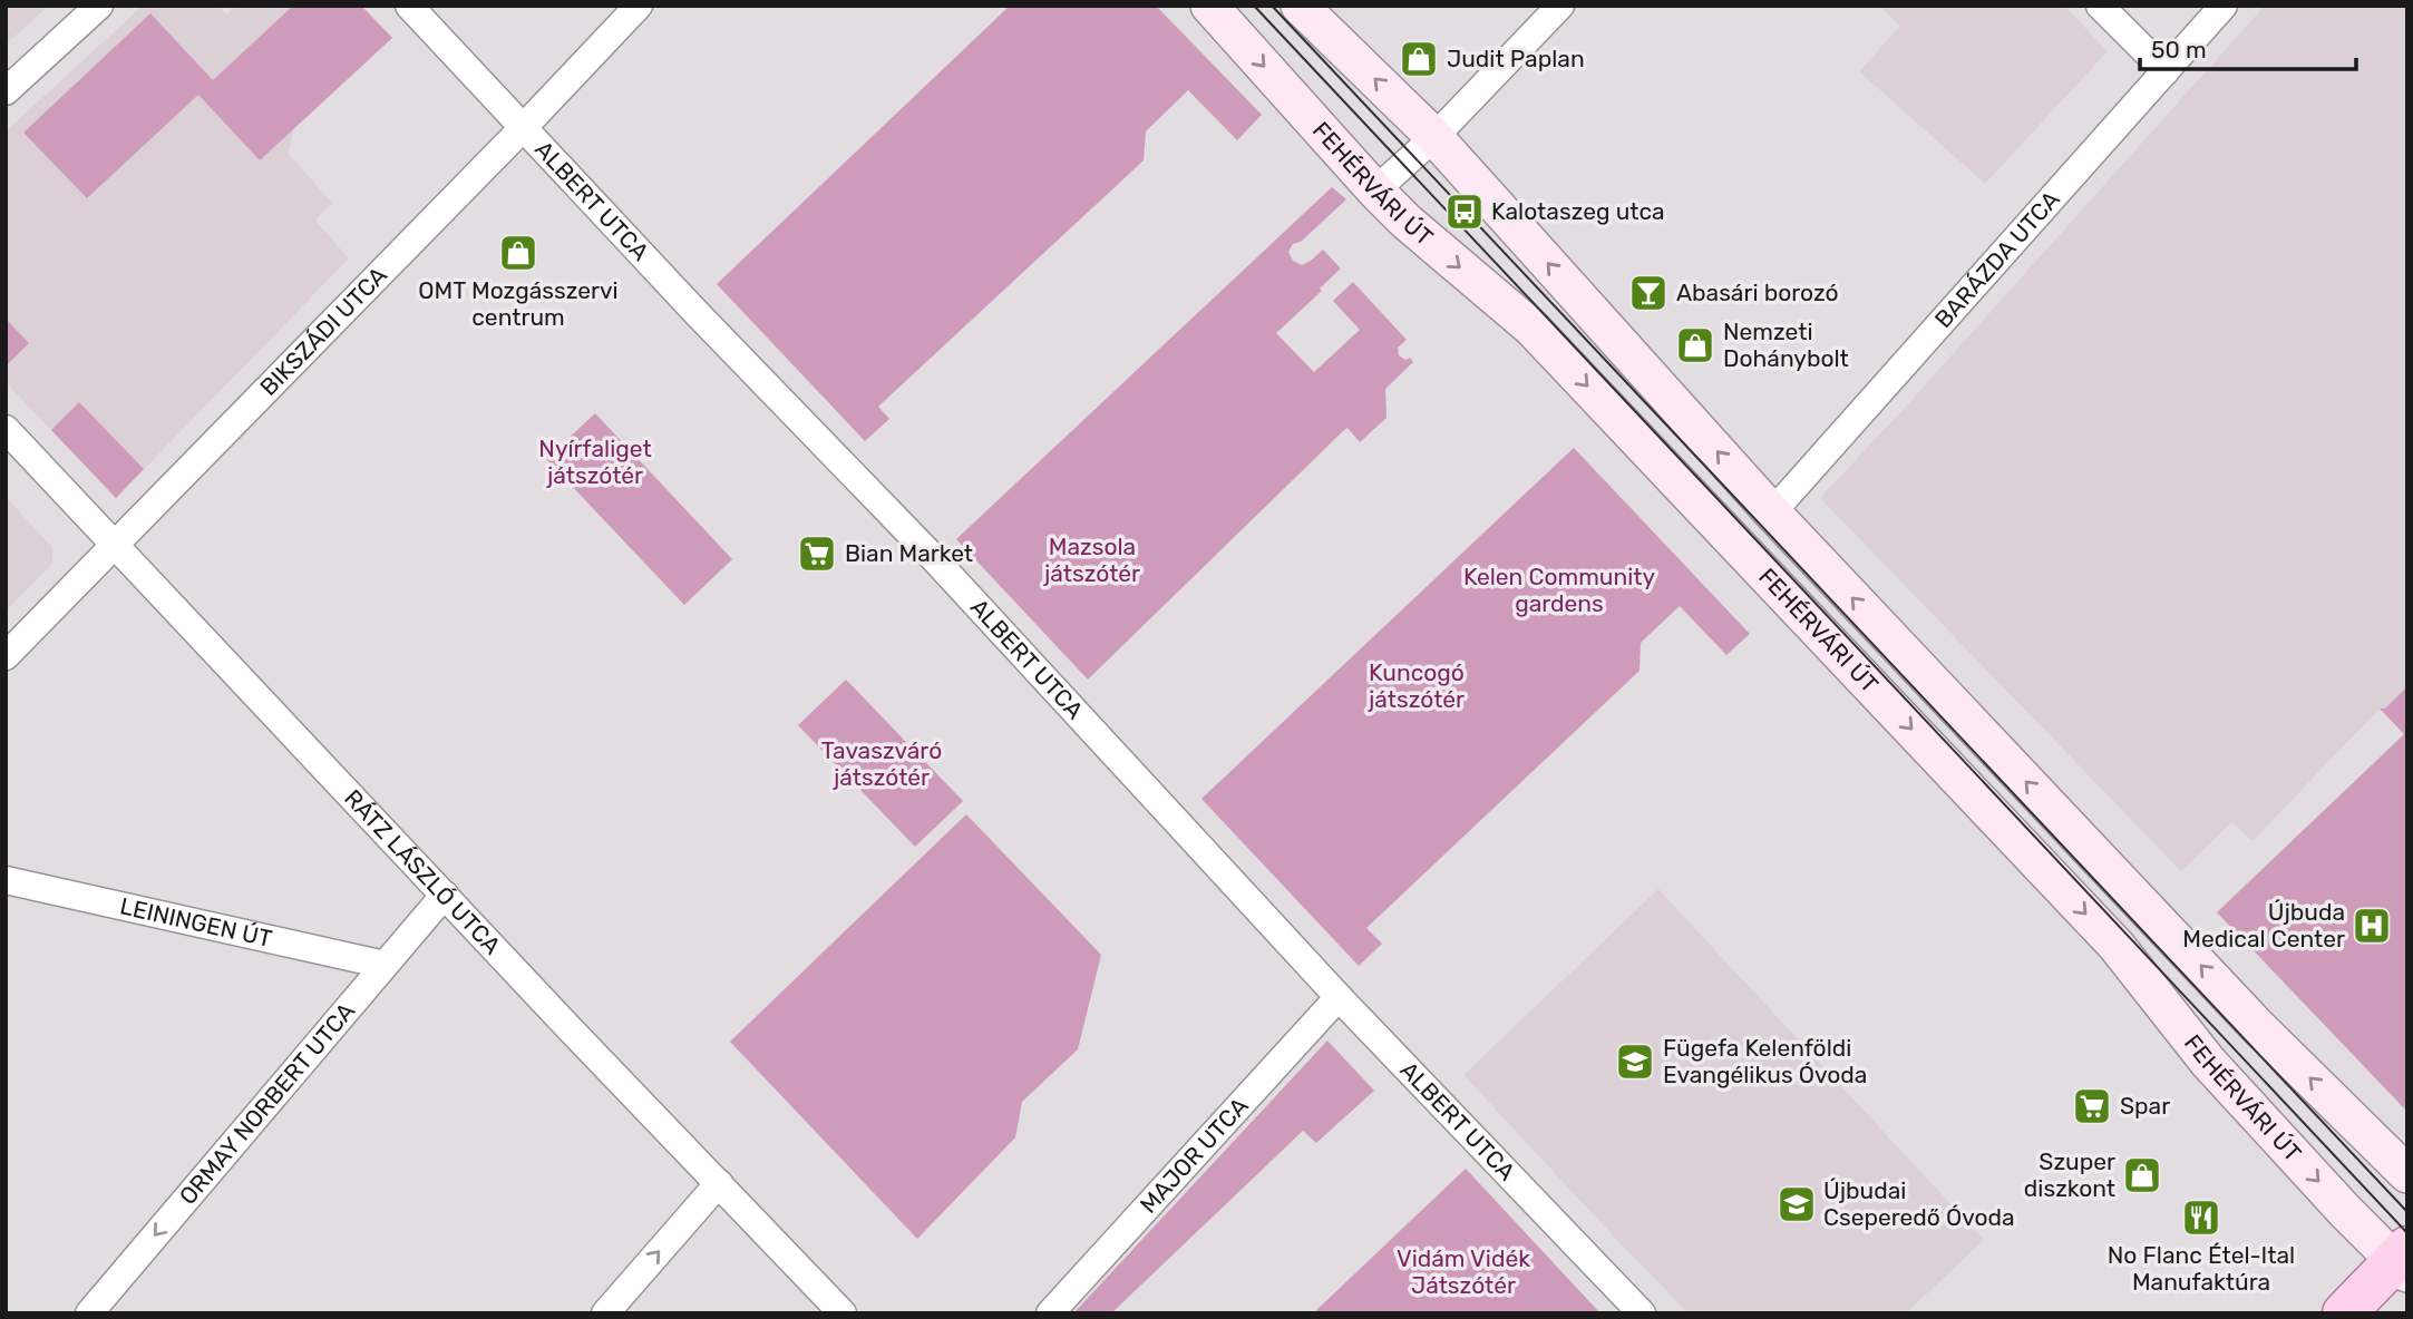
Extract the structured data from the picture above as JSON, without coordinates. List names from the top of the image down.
{
  "streets": {
    "street": [
      "FEHÉRVÁRI ÚT",
      "ALBERT UTCA",
      "BARÁZDA UTCA",
      "BIKSZÁDI UTCA",
      "RÁTZ LÁSZLÓ UTCA",
      "LEININGEN ÚT",
      "ORMAY NORBERT UTCA",
      "MAJOR UTCA"
    ]
  },
  "crossings": [
    ["FEHÉRVÁRI ÚT", "BARÁZDA UTCA"],
    ["ALBERT UTCA", "BIKSZÁDI UTCA"],
    ["ALBERT UTCA", "MAJOR UTCA"],
    ["BIKSZÁDI UTCA", "RÁTZ LÁSZLÓ UTCA"],
    ["RÁTZ LÁSZLÓ UTCA", "ORMAY NORBERT UTCA"],
    ["LEININGEN ÚT", "ORMAY NORBERT UTCA"]
  ],
  "one_way": ["ORMAY NORBERT UTCA"],
  "parks": [
    "Nyírfaliget játszótér",
    "Mazsola játszótér",
    "Kelen Community gardens",
    "Kuncogó játszótér",
    "Tavaszváró játszótér",
    "Vidám Vidék Játszótér"
  ],
  "places": {
    "shop": [
      "Judit Paplan",
      "OMT Mozgásszervi centrum",
      "Nemzeti Dohánybolt",
      "Szuper diszkont"
    ],
    "bus stop": ["Kalotaszeg utca"],
    "bar": ["Abasári borozó"],
    "supermarket": ["Bian Market", "Spar"],
    "hospital": ["Újbuda Medical Center"],
    "school or university": ["Fügefa Kelenföldi Evangélikus Óvoda", "Újbudai Cseperedő Óvoda"],
    "restaurant": ["No Flanc Étel-Ital Manufaktúra"]
  },
  "scale_bar": "50 m"
}
